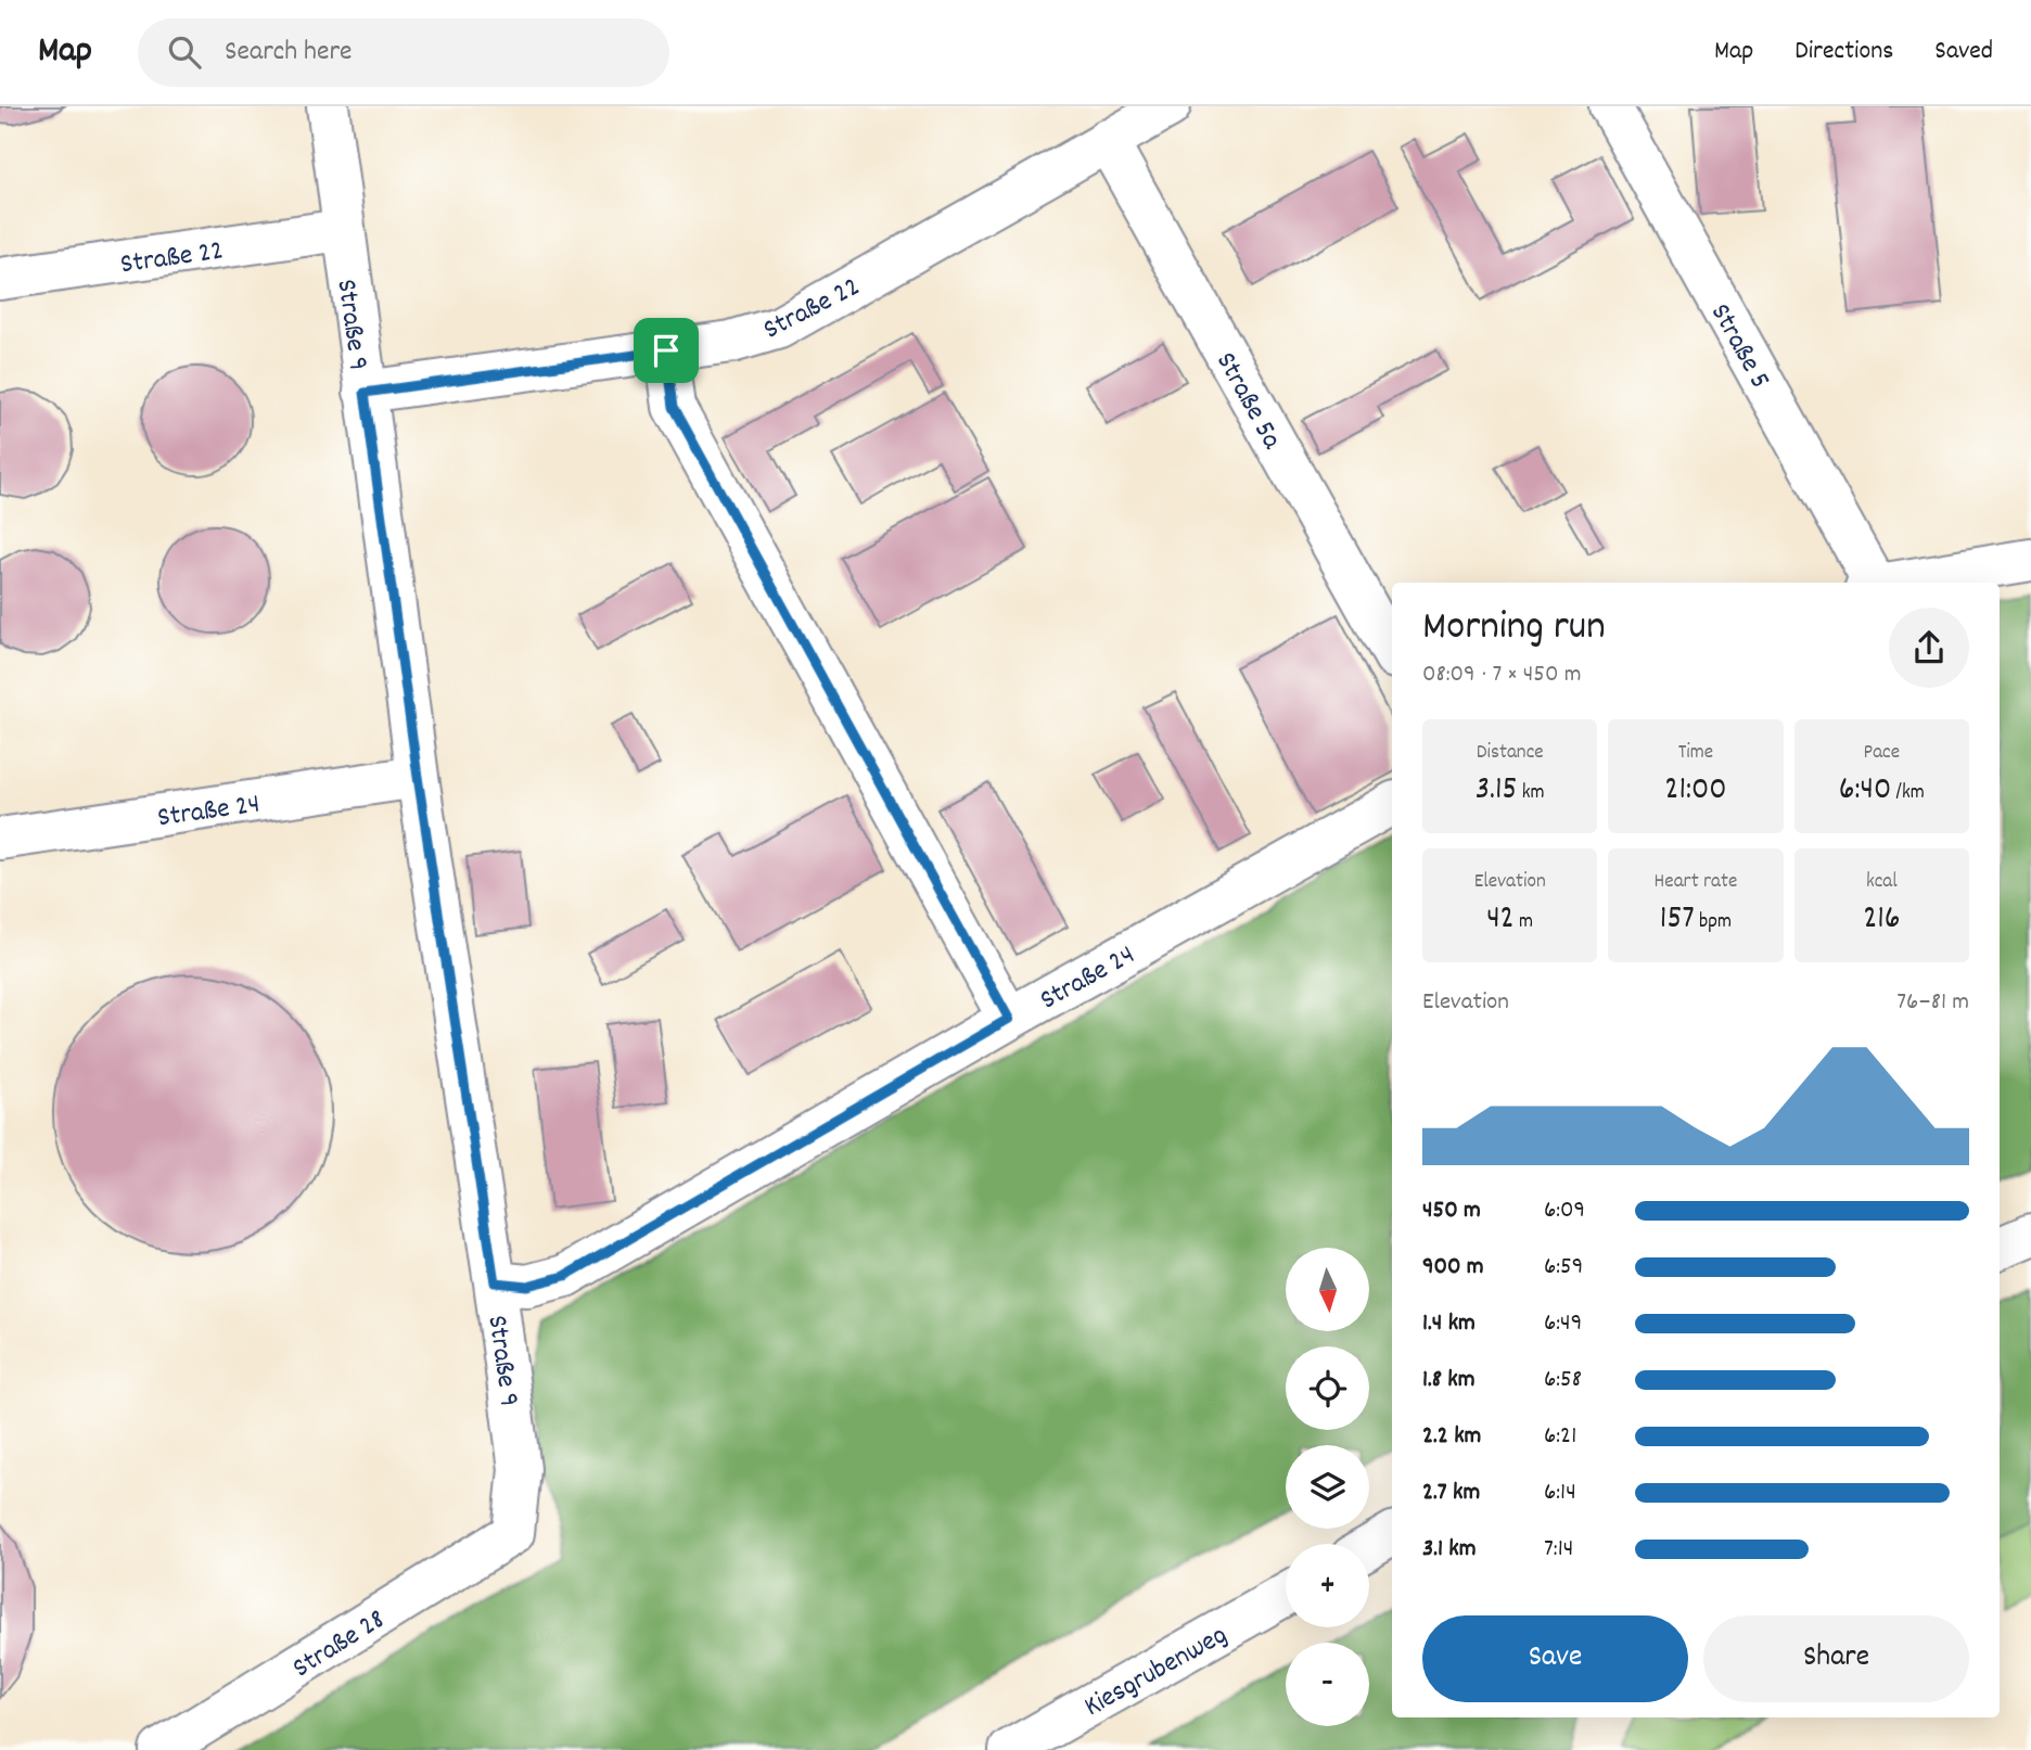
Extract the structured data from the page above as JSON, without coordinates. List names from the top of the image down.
{
  "streets": {
    "main road": [
      "Straße 22",
      "Straße 9",
      "Straße 5",
      "Straße 5a",
      "Straße 24",
      "Straße 28",
      "Kiesgrubenweg"
    ]
  },
  "crossings": [
    ["Straße 22", "Straße 9"],
    ["Straße 22", "Straße 5a"],
    ["Straße 9", "Straße 24"],
    ["Straße 9", "Straße 28"]
  ],
  "north": "bottom",
  "page": {
    "header": "Map",
    "search": "Search here",
    "nav": ["Map", "Directions", "Saved"],
    "heading": ["Morning run", "08:09 · 7 × 450 m"],
    "stats": [
      ["Distance", "3.15 km"],
      ["Time", "21:00"],
      ["Pace", "6:40 /km"],
      ["Elevation", "42 m"],
      ["Heart rate", "157 bpm"],
      ["kcal", "216"]
    ],
    "chart": ["Elevation", "76–81 m"],
    "list": [
      {
        "name": "450 m",
        "note": "6:09"
      },
      {
        "name": "900 m",
        "note": "6:59"
      },
      {
        "name": "1.4 km",
        "note": "6:49"
      },
      {
        "name": "1.8 km",
        "note": "6:58"
      },
      {
        "name": "2.2 km",
        "note": "6:21"
      },
      {
        "name": "2.7 km",
        "note": "6:14"
      },
      {
        "name": "3.1 km",
        "note": "7:14"
      }
    ],
    "map_buttons": ["+", "−"],
    "buttons": ["Save", "Share"]
  }
}
